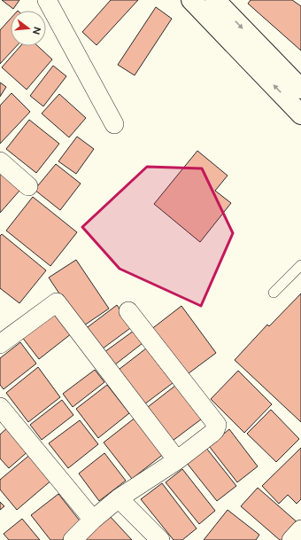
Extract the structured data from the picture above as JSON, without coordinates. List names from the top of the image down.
{
  "north": "right"
}
